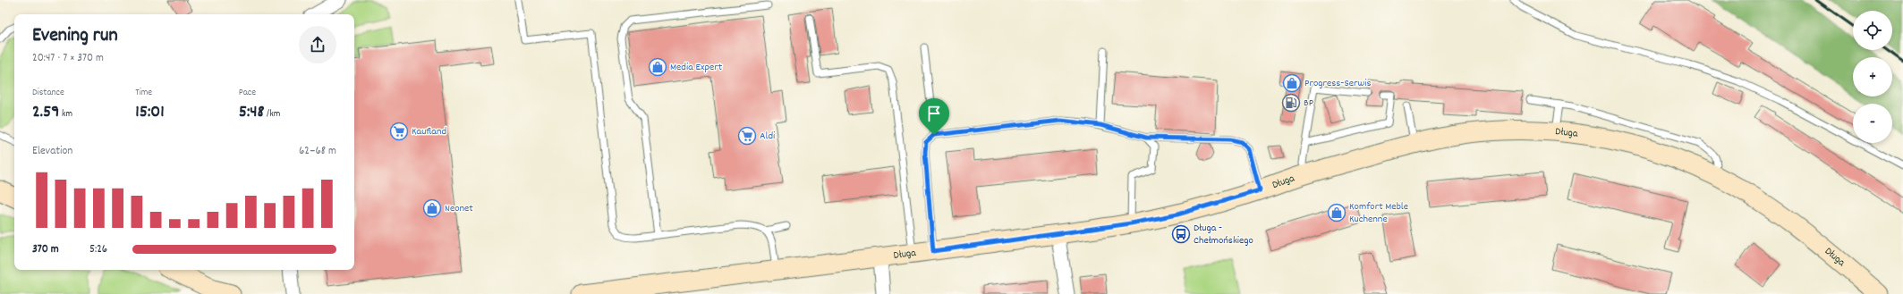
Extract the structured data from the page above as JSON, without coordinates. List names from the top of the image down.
{
  "streets": {
    "street": ["Długa"]
  },
  "places": {
    "shop": [
      "Media Expert",
      "Progress-Serwis",
      "Neonet",
      "Komfort Meble Kuchenne"
    ],
    "fuel station": ["BP"],
    "supermarket": ["Kaufland", "Aldi"],
    "bus stop": ["Długa - Chełmońskiego"]
  },
  "page": {
    "map_buttons": ["+", "−"],
    "heading": ["Evening run", "20:47 · 7 × 370 m"],
    "stats": [
      ["Distance", "2.59 km"],
      ["Time", "15:01"],
      ["Pace", "5:48 /km"]
    ],
    "chart": ["Elevation", "62–68 m"],
    "list": [
      {
        "name": "370 m",
        "note": "5:26"
      }
    ]
  }
}
